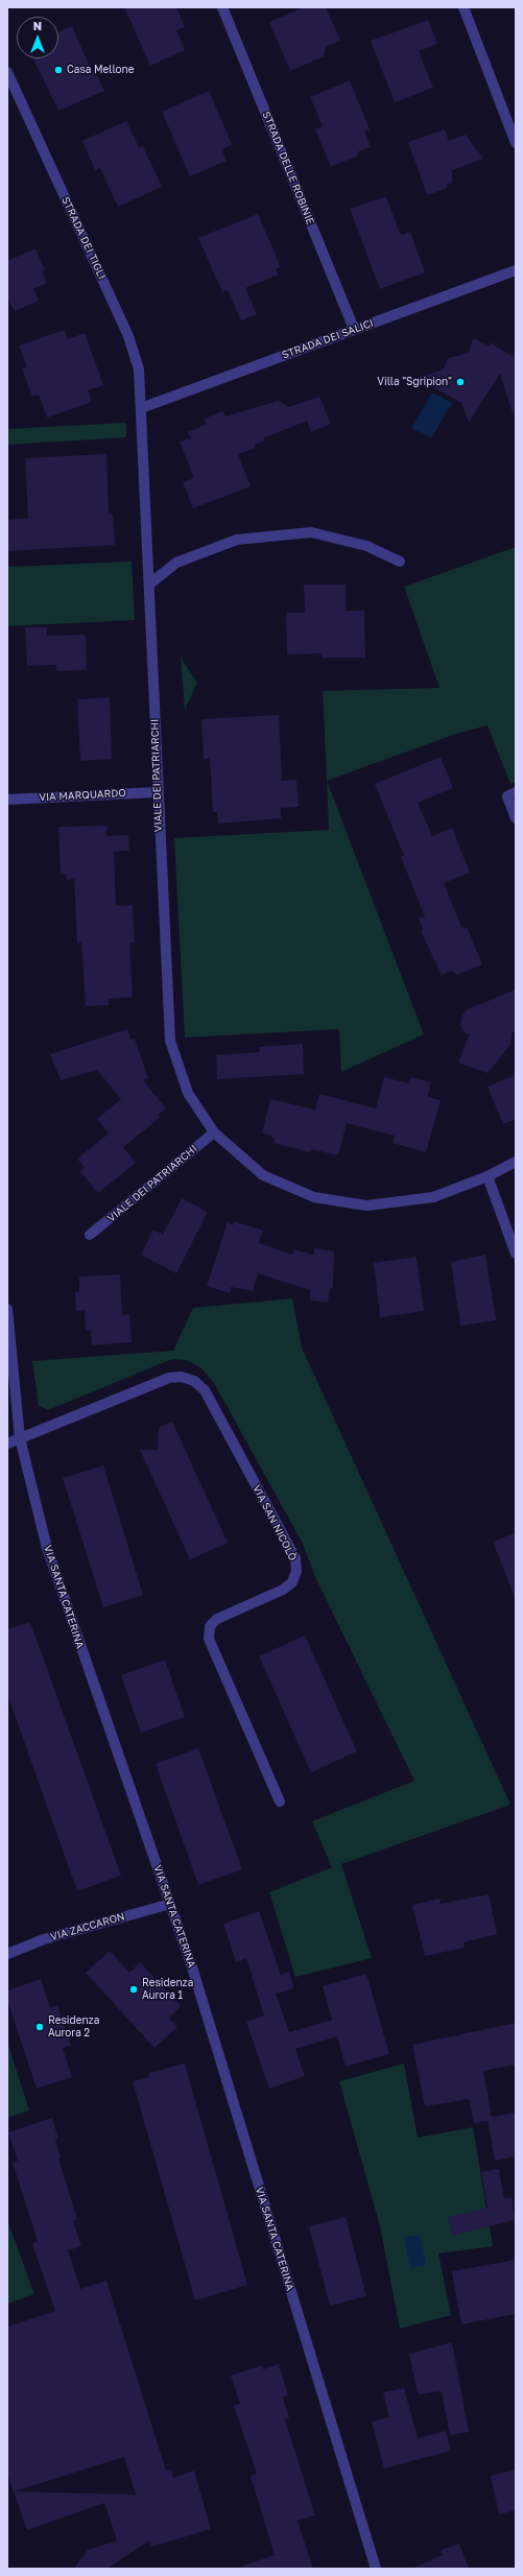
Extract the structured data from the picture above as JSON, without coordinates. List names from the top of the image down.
{
  "streets": {
    "street": [
      "STRADA DELLE ROBINIE",
      "STRADA DEI TIGLI",
      "STRADA DEI SALICI",
      "VIALE DEI PATRIARCHI",
      "VIA MARQUARDO",
      "VIA SAN NICOLÒ",
      "VIA SANTA CATERINA",
      "VIA ZACCARON"
    ]
  },
  "crossings": [
    ["STRADA DELLE ROBINIE", "STRADA DEI SALICI"],
    ["STRADA DEI TIGLI", "STRADA DEI SALICI"],
    ["STRADA DEI TIGLI", "VIALE DEI PATRIARCHI"],
    ["STRADA DEI SALICI", "VIALE DEI PATRIARCHI"],
    ["VIALE DEI PATRIARCHI", "VIA MARQUARDO"],
    ["VIA SAN NICOLÒ", "VIA SANTA CATERINA"],
    ["VIA SANTA CATERINA", "VIA ZACCARON"]
  ],
  "places": [
    "Casa Mellone",
    "Villa \"Sgripion\"",
    "Residenza Aurora 1",
    "Residenza Aurora 2"
  ],
  "north": "top"
}
